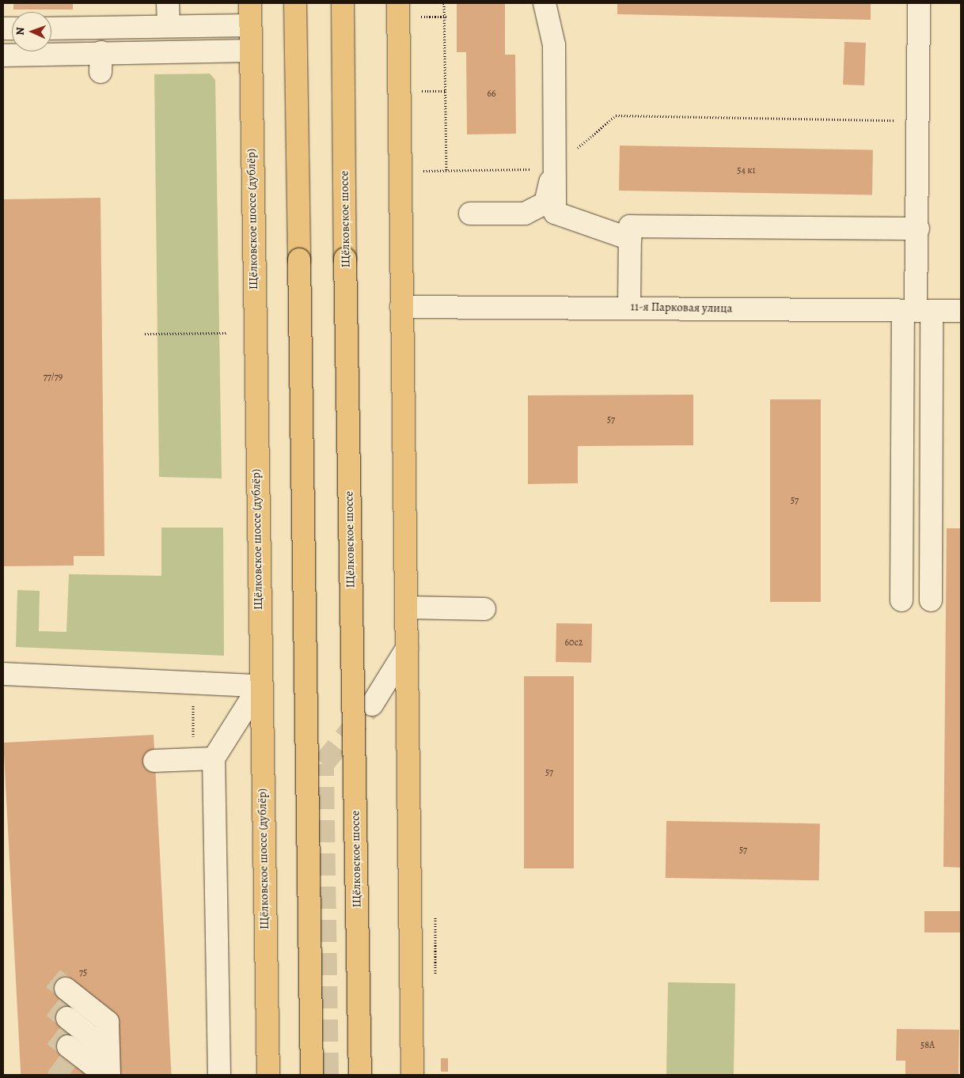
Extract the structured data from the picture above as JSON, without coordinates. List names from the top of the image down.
{
  "streets": {
    "main road": ["Щёлковское шоссе (дублёр)", "Щёлковское шоссе"],
    "street": ["11-я Парковая улица"]
  },
  "house_numbers": [
    "66",
    "54 к1",
    "77/79",
    "57",
    "57",
    "60с2",
    "57",
    "57",
    "75",
    "58А"
  ],
  "north": "left"
}
